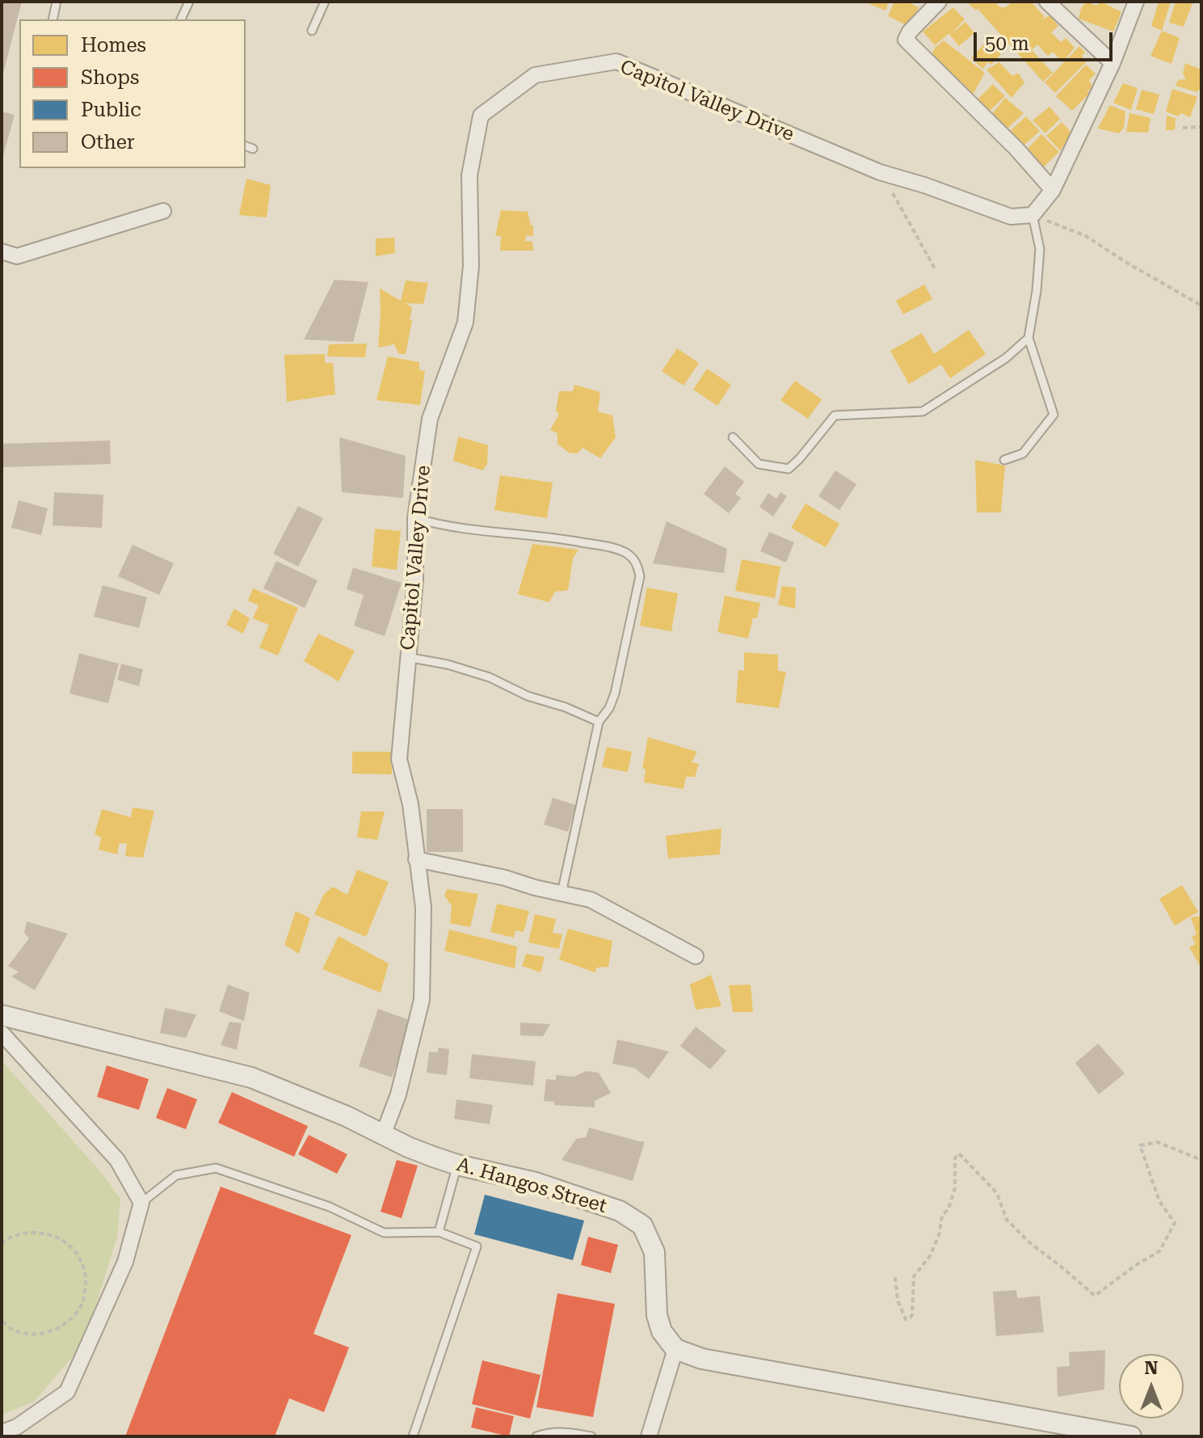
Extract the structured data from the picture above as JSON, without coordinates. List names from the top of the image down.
{
  "streets": {
    "street": ["Capitol Valley Drive", "A. Hangos Street"]
  },
  "crossings": [
    ["Capitol Valley Drive", "A. Hangos Street"]
  ],
  "legend": [
    "Homes",
    "Shops",
    "Public",
    "Other"
  ],
  "scale_bar": "50 m",
  "north": "top"
}
